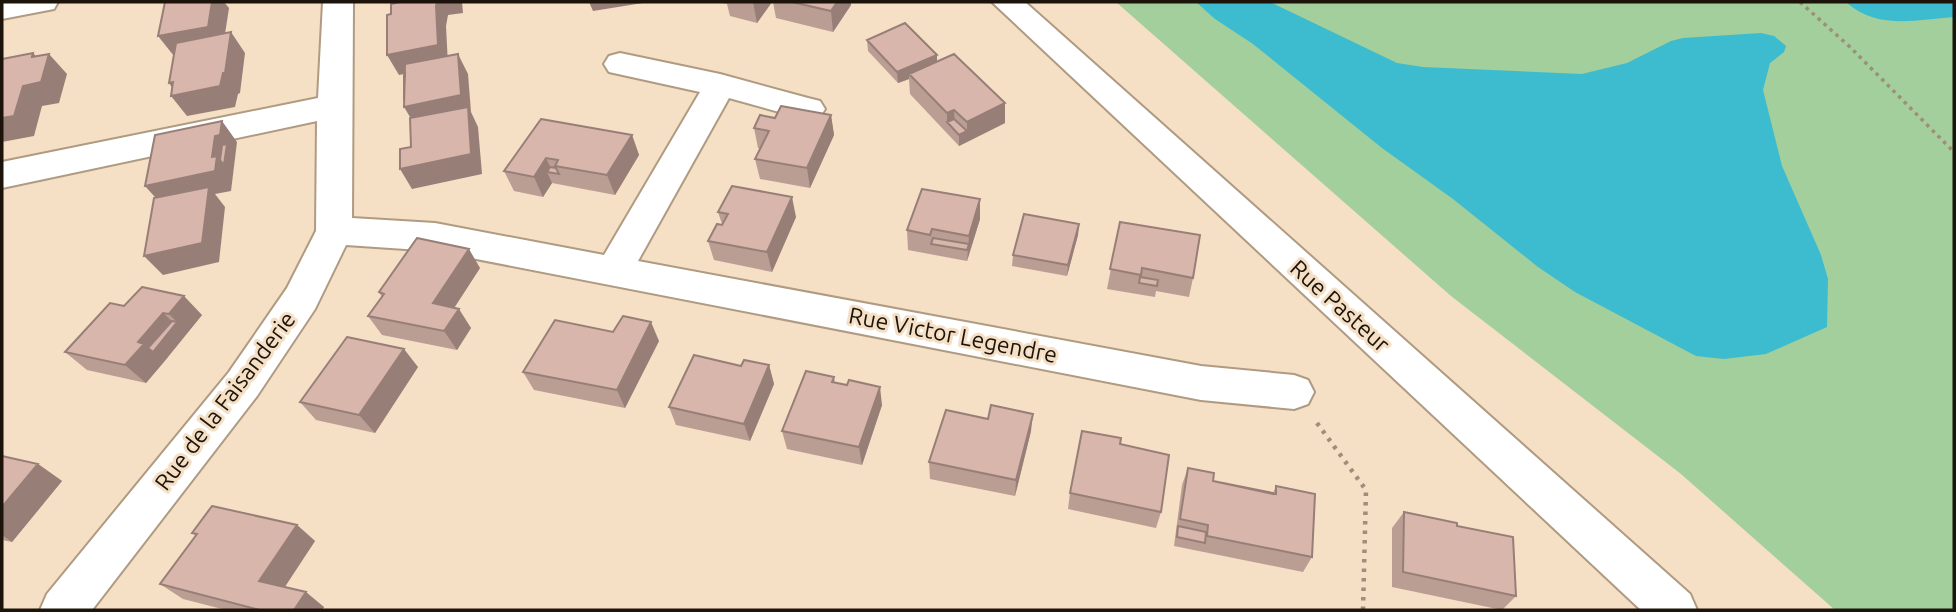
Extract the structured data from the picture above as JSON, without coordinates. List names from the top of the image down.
{
  "streets": {
    "street": ["Rue Pasteur", "Rue Victor Legendre", "Rue de la Faisanderie"]
  },
  "crossings": [
    ["Rue Victor Legendre", "Rue de la Faisanderie"]
  ]
}
